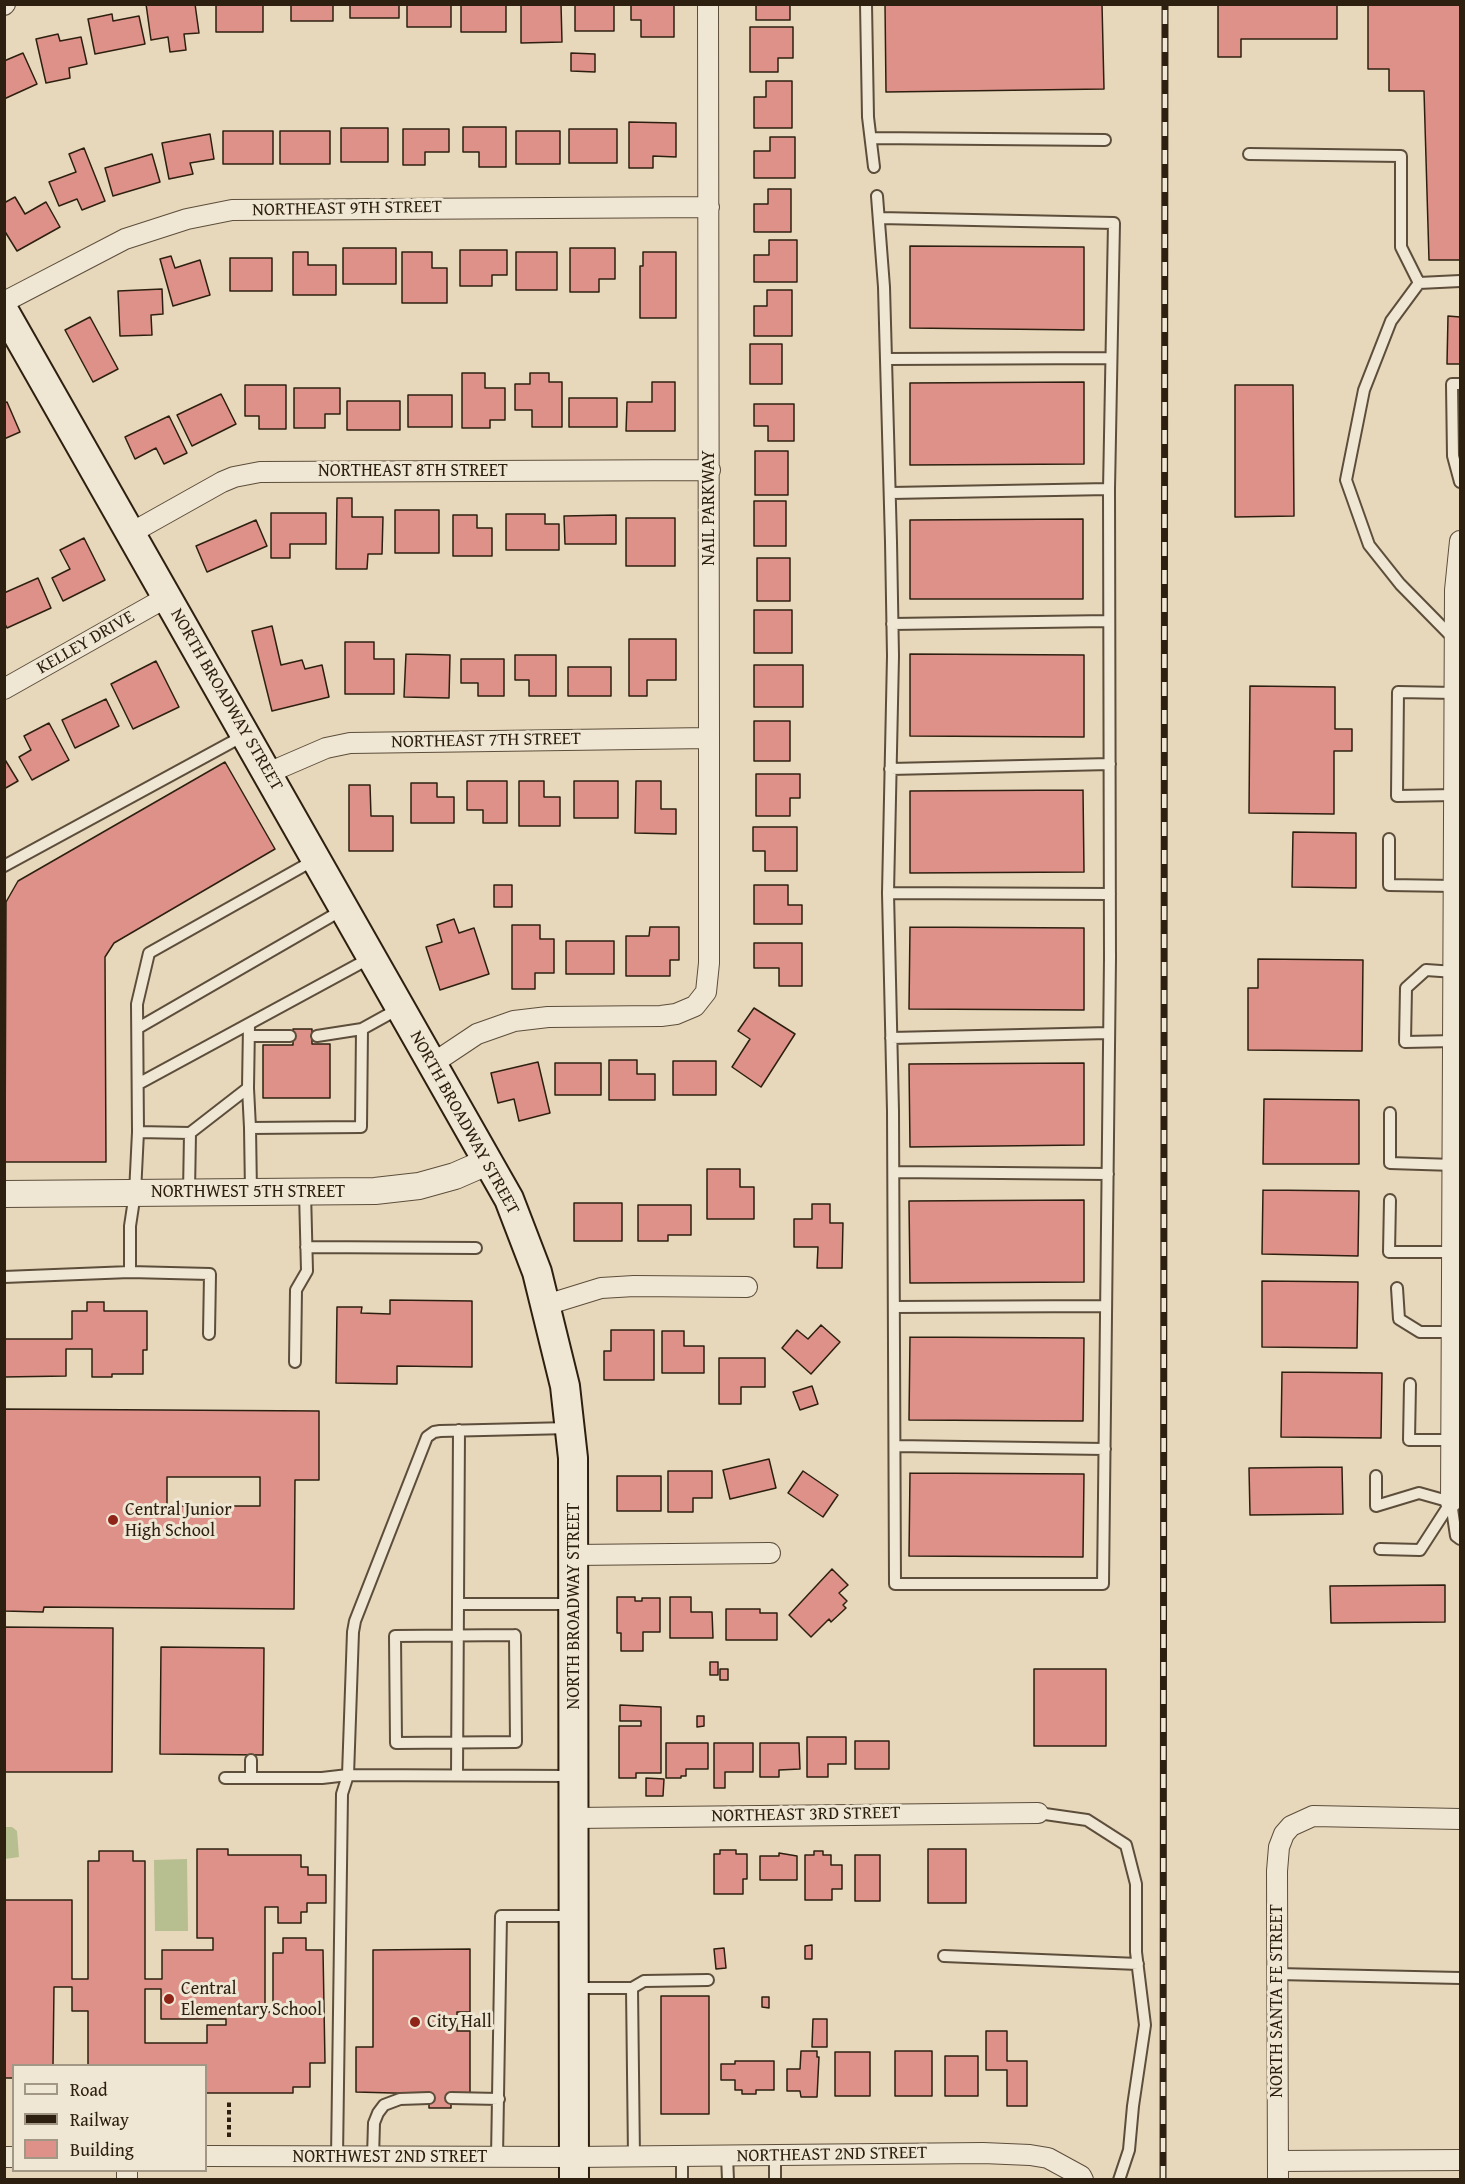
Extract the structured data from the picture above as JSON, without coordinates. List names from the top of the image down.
{
  "streets": {
    "main road": ["NORTH BROADWAY STREET"],
    "street": [
      "NORTHEAST 9TH STREET",
      "NORTHEAST 8TH STREET",
      "NAIL PARKWAY",
      "KELLEY DRIVE",
      "NORTHEAST 7TH STREET",
      "NORTHWEST 5TH STREET",
      "NORTHEAST 3RD STREET",
      "NORTH SANTA FE STREET",
      "NORTHEAST 2ND STREET",
      "NORTHWEST 2ND STREET"
    ]
  },
  "crossings": [
    ["NORTHEAST 9TH STREET", "NAIL PARKWAY"],
    ["NORTHEAST 8TH STREET", "NAIL PARKWAY"],
    ["NORTHEAST 8TH STREET", "NORTH BROADWAY STREET"],
    ["NAIL PARKWAY", "NORTH BROADWAY STREET"],
    ["NAIL PARKWAY", "NORTHEAST 7TH STREET"],
    ["KELLEY DRIVE", "NORTH BROADWAY STREET"],
    ["NORTH BROADWAY STREET", "NORTHEAST 7TH STREET"],
    ["NORTH BROADWAY STREET", "NORTHWEST 5TH STREET"],
    ["NORTH BROADWAY STREET", "NORTHEAST 3RD STREET"],
    ["NORTH BROADWAY STREET", "NORTHEAST 2ND STREET"],
    ["NORTH BROADWAY STREET", "NORTHWEST 2ND STREET"],
    ["NORTHEAST 2ND STREET", "NORTHWEST 2ND STREET"]
  ],
  "places": ["Central Junior High School", "Central Elementary School", "City Hall"],
  "legend": ["Road", "Railway", "Building"]
}
